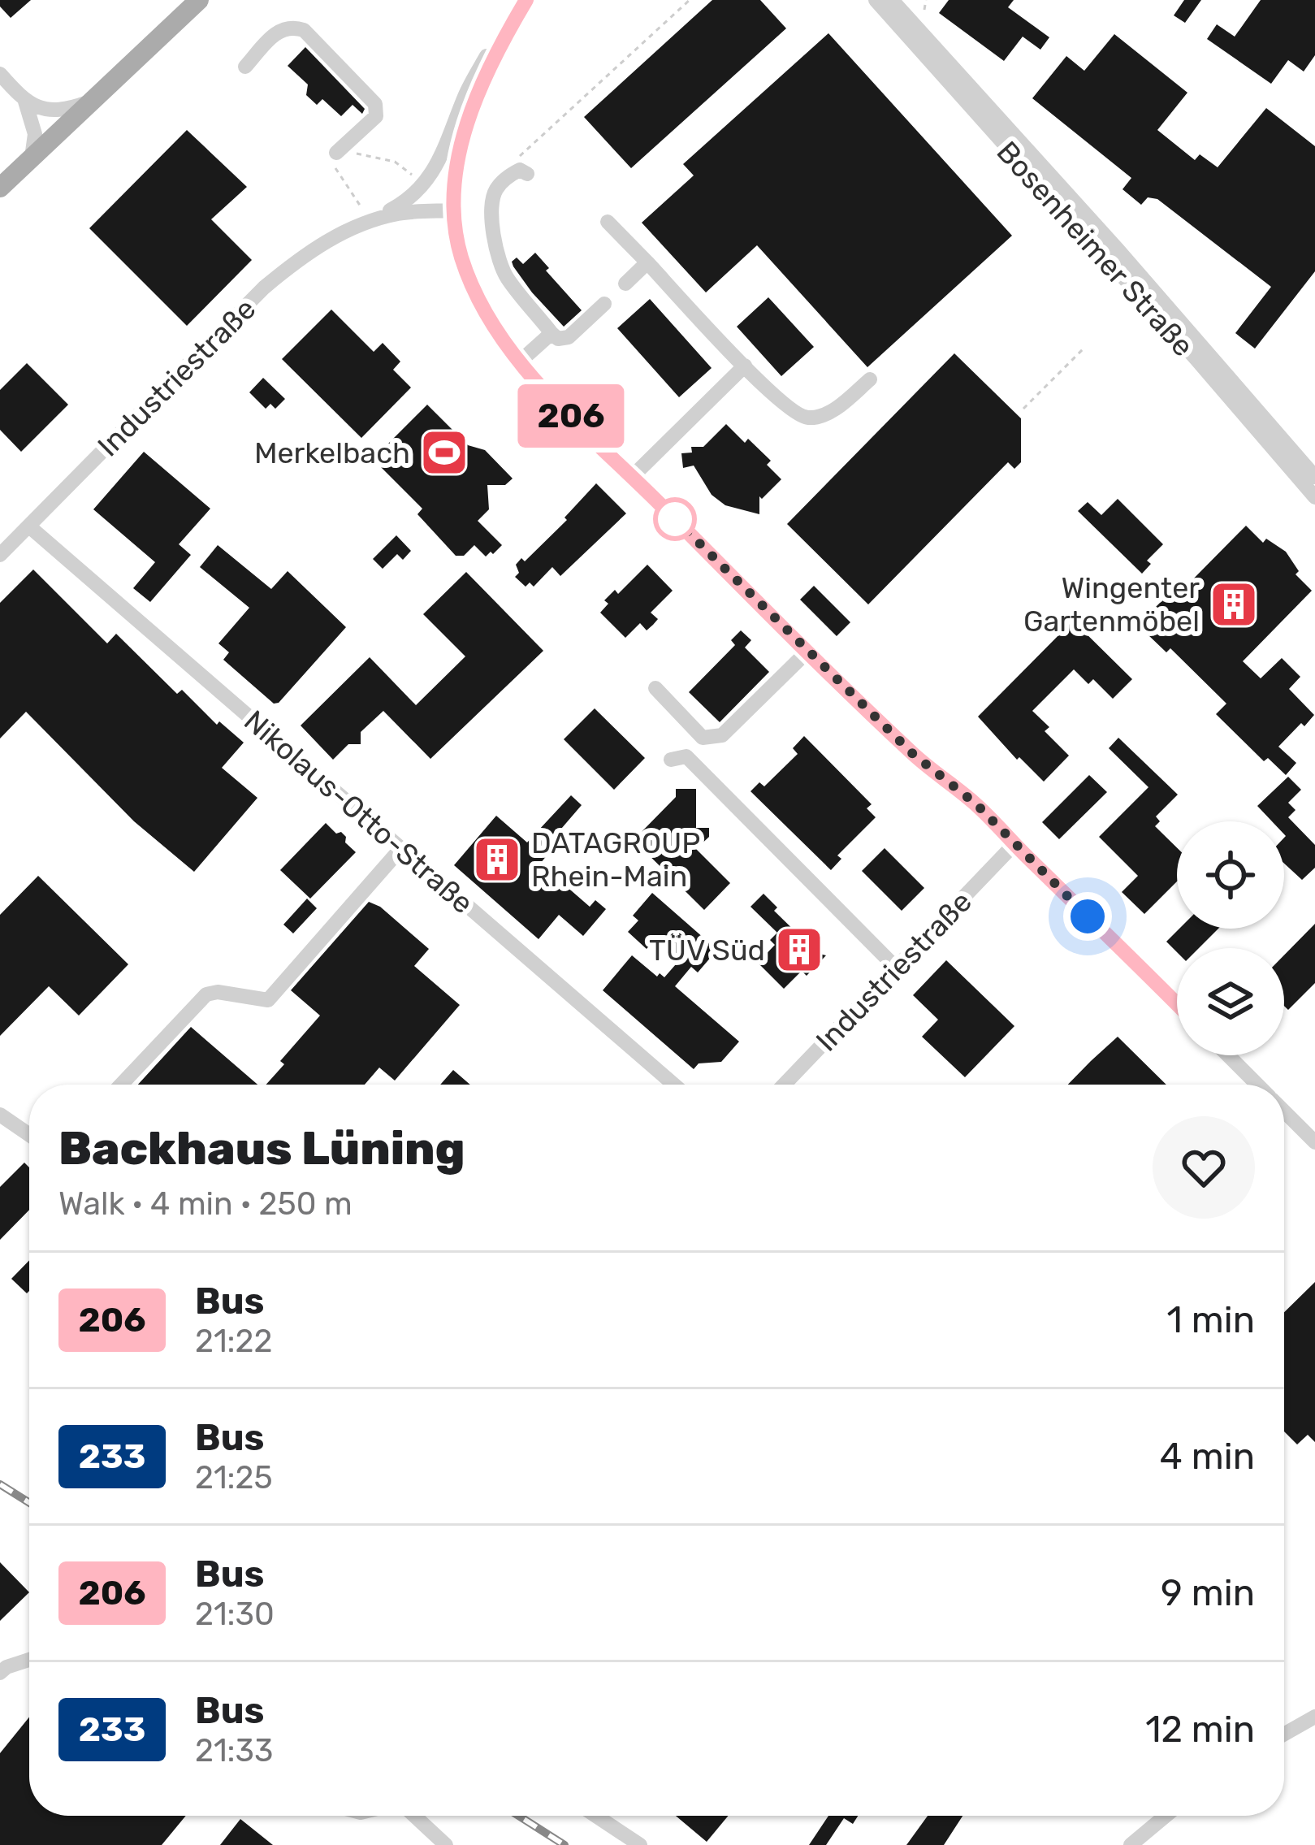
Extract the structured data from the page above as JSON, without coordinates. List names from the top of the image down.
{
  "streets": {
    "street": ["Bosenheimer Straße", "Industriestraße", "Nikolaus-Otto-Straße"]
  },
  "crossings": [
    ["Industriestraße", "Nikolaus-Otto-Straße"]
  ],
  "places": {
    "sports": ["Merkelbach"],
    "building": ["Wingenter Gartenmöbel", "DATAGROUP Rhein-Main", "TÜV Süd"]
  },
  "lines": ["bus line 206"],
  "page": {
    "on_map": "206",
    "heading": ["Backhaus Lüning", "Walk · 4 min · 250 m"],
    "list": [
      {
        "mark": "206",
        "name": "Bus",
        "note": "21:22",
        "value": "1 min"
      },
      {
        "mark": "233",
        "name": "Bus",
        "note": "21:25",
        "value": "4 min"
      },
      {
        "mark": "206",
        "name": "Bus",
        "note": "21:30",
        "value": "9 min"
      },
      {
        "mark": "233",
        "name": "Bus",
        "note": "21:33",
        "value": "12 min"
      }
    ]
  }
}
